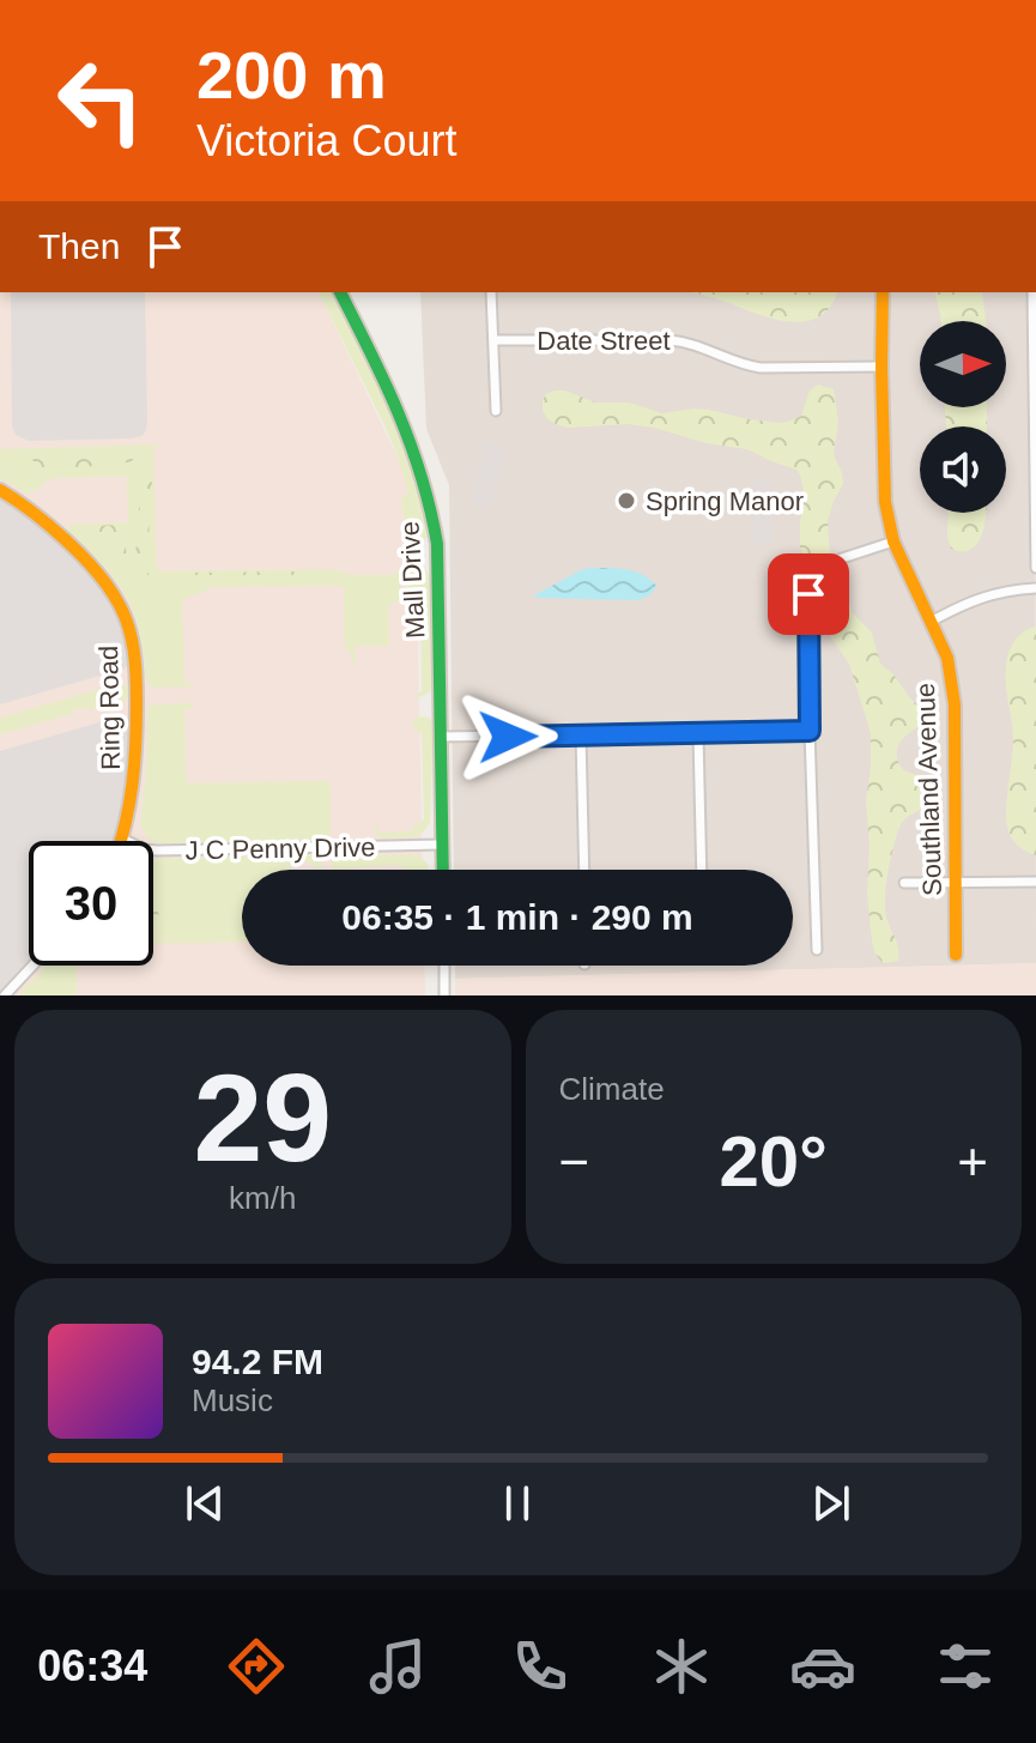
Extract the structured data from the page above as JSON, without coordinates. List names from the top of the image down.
{
  "streets": {
    "street": [
      "Date Street",
      "Mall Drive",
      "Ring Road",
      "Southland Avenue",
      "J C Penny Drive"
    ]
  },
  "crossings": [
    ["Date Street", "Southland Avenue"],
    ["Mall Drive", "J C Penny Drive"],
    ["Ring Road", "J C Penny Drive"]
  ],
  "places": ["Spring Manor"],
  "north": "right",
  "page": {
    "turn": ["200 m", "Victoria Court"],
    "then": "Then",
    "limit": "30",
    "trip": "06:35 · 1 min · 290 m",
    "tile": [
      ["29", "km/h"],
      "Climate"
    ],
    "heat": ["−", "20°", "+"],
    "song": ["94.2 FM", "Music"],
    "tabs": "06:34"
  }
}
